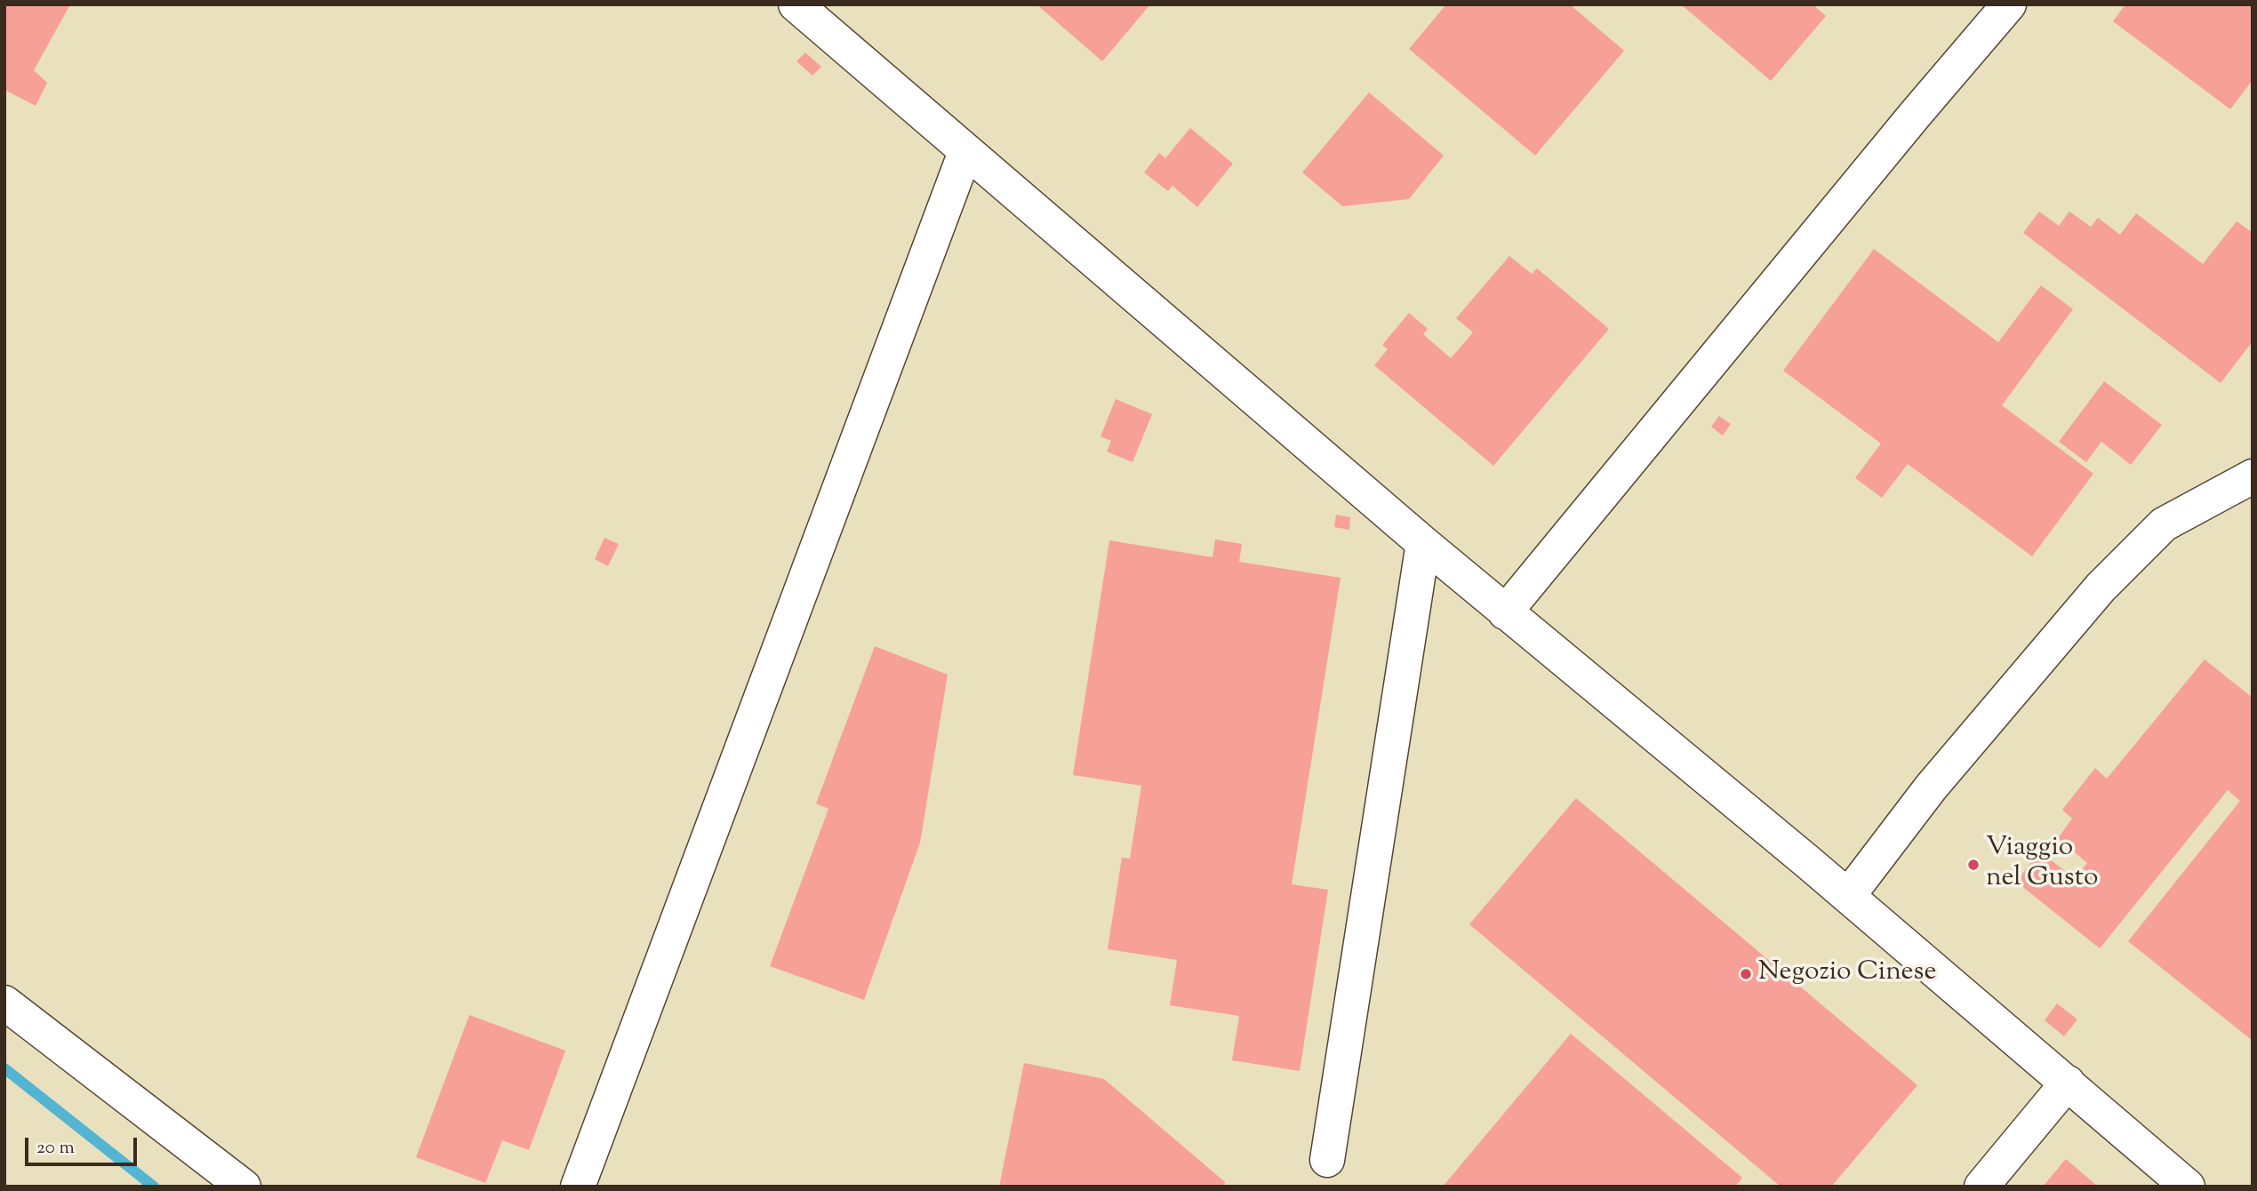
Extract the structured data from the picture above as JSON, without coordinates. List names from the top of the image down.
{
  "places": ["Viaggio nel Gusto", "Negozio Cinese"],
  "scale_bar": "20 m"
}
